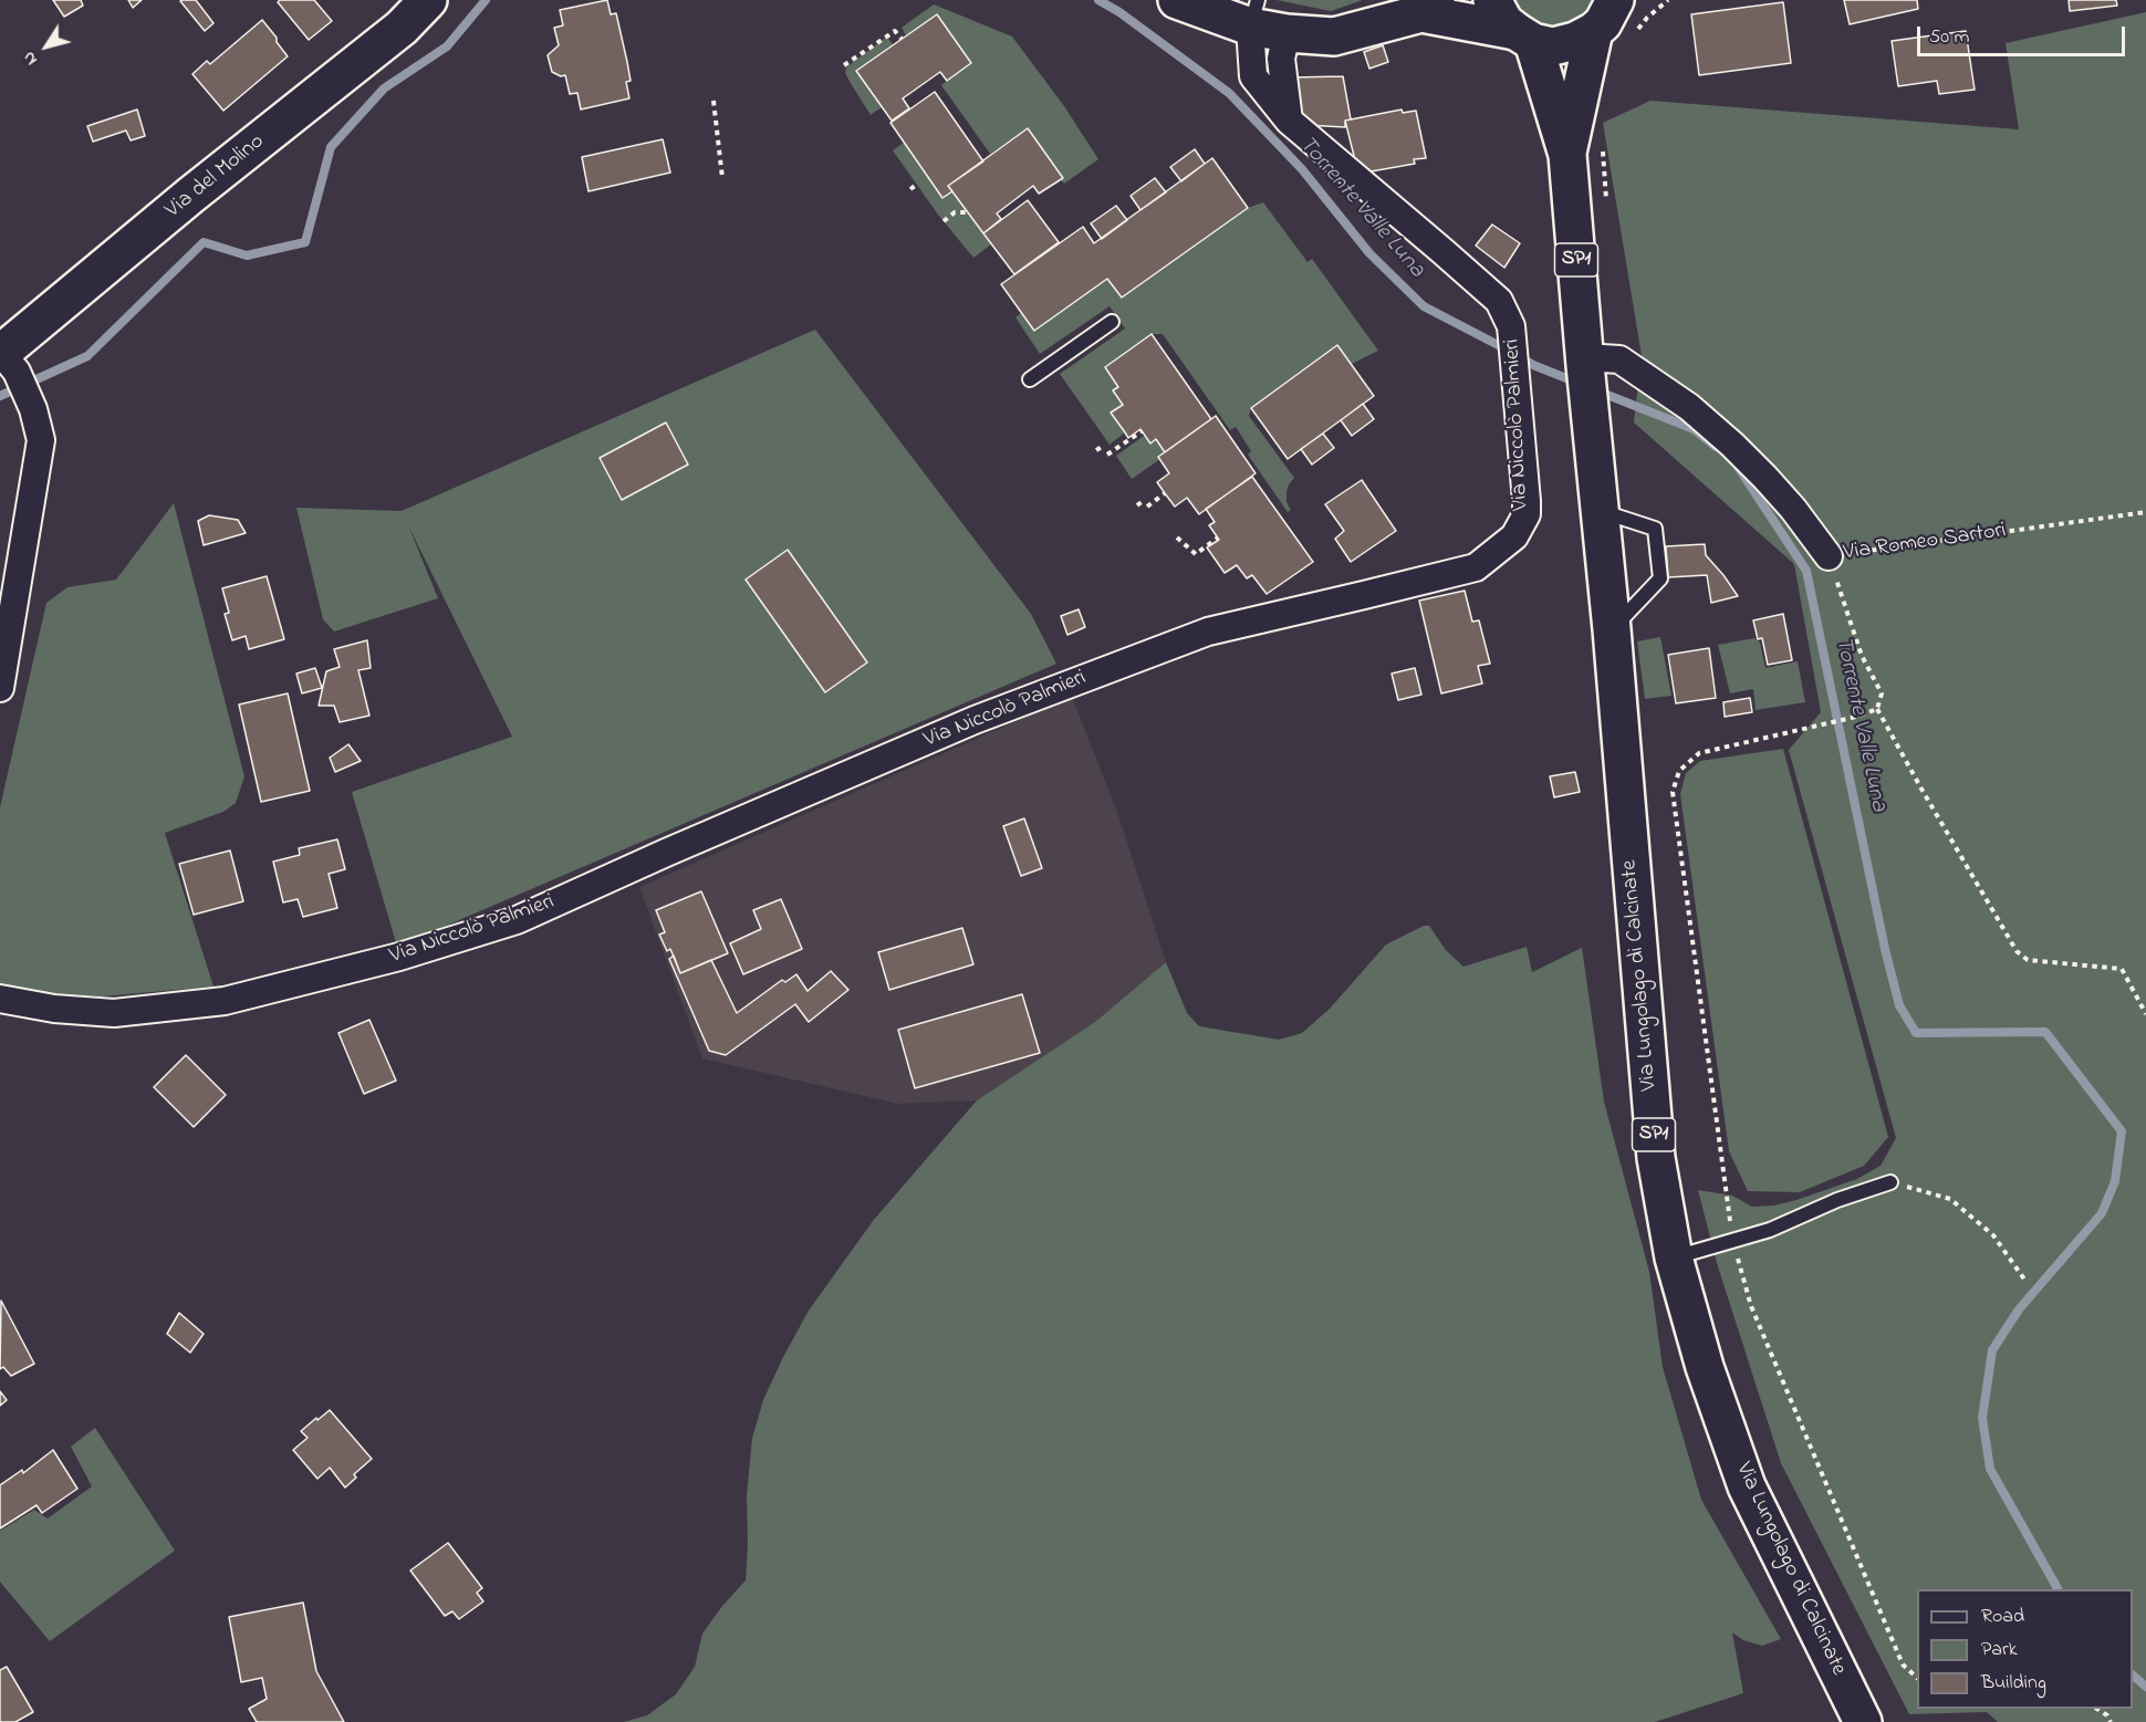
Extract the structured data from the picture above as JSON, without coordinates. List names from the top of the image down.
{
  "streets": {
    "main road": ["Via del Molino", "SP1", "Via Lungolago di Calcinate"],
    "street": ["Via Niccolò Palmieri", "Via Romeo Sartori"]
  },
  "crossings": [
    ["SP1", "Via Romeo Sartori"],
    ["SP1", "Via Lungolago di Calcinate"],
    ["Via Romeo Sartori", "Via Lungolago di Calcinate"]
  ],
  "water": ["Torrente Valle Luna"],
  "legend": ["Road", "Park", "Building"],
  "scale_bar": "50 m",
  "north": "bottom left"
}
